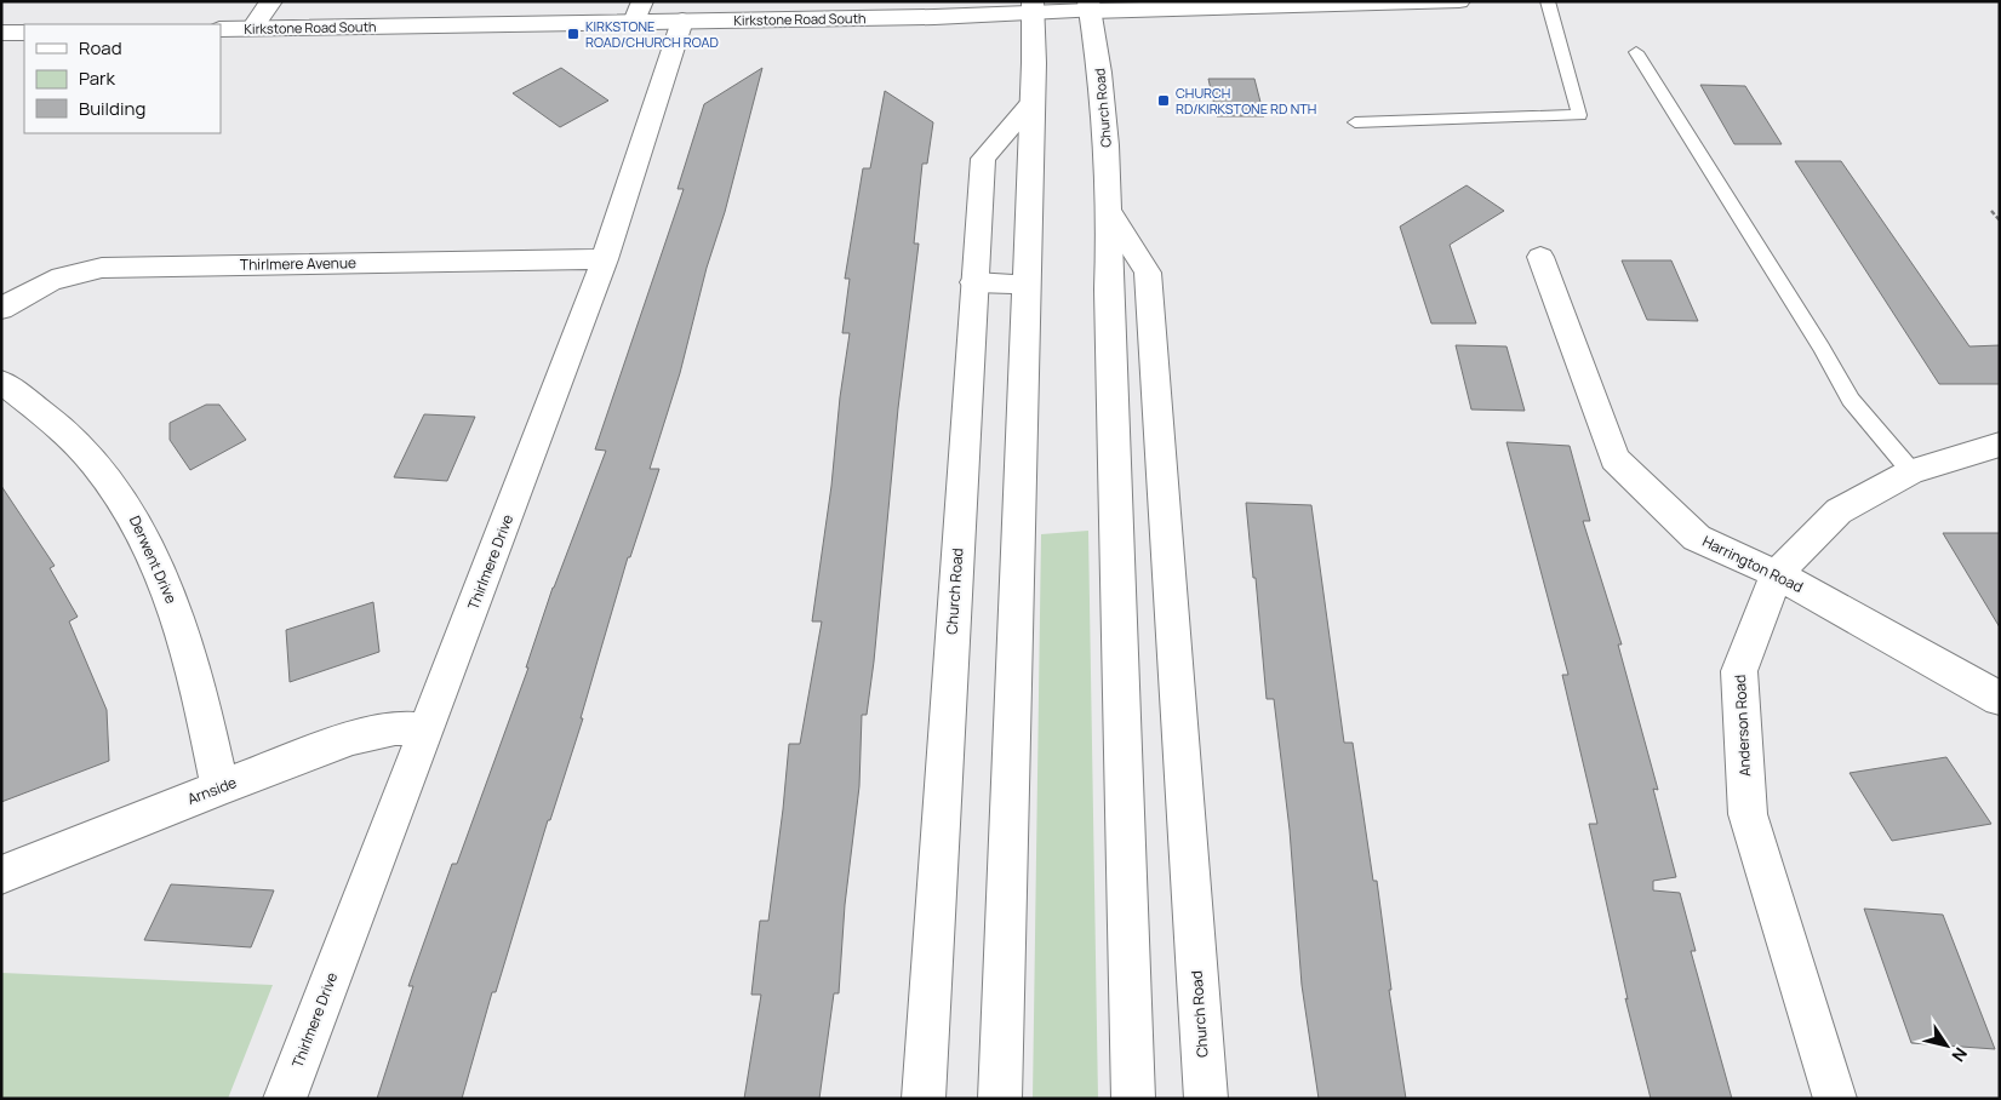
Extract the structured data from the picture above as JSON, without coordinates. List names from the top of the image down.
{
  "streets": {
    "main road": [
      "Kirkstone Road South",
      "Church Road",
      "Thirlmere Avenue",
      "Derwent Drive",
      "Thirlmere Drive",
      "Harrington Road",
      "Anderson Road",
      "Arnside"
    ]
  },
  "crossings": [
    ["Kirkstone Road South", "Church Road"],
    ["Kirkstone Road South", "Thirlmere Drive"],
    ["Thirlmere Avenue", "Thirlmere Drive"],
    ["Derwent Drive", "Arnside"],
    ["Thirlmere Drive", "Arnside"],
    ["Harrington Road", "Anderson Road"]
  ],
  "places": {
    "transit": ["KIRKSTONE ROAD/CHURCH ROAD", "CHURCH RD/KIRKSTONE RD NTH"]
  },
  "legend": ["Road", "Park", "Building"],
  "north": "bottom right"
}
